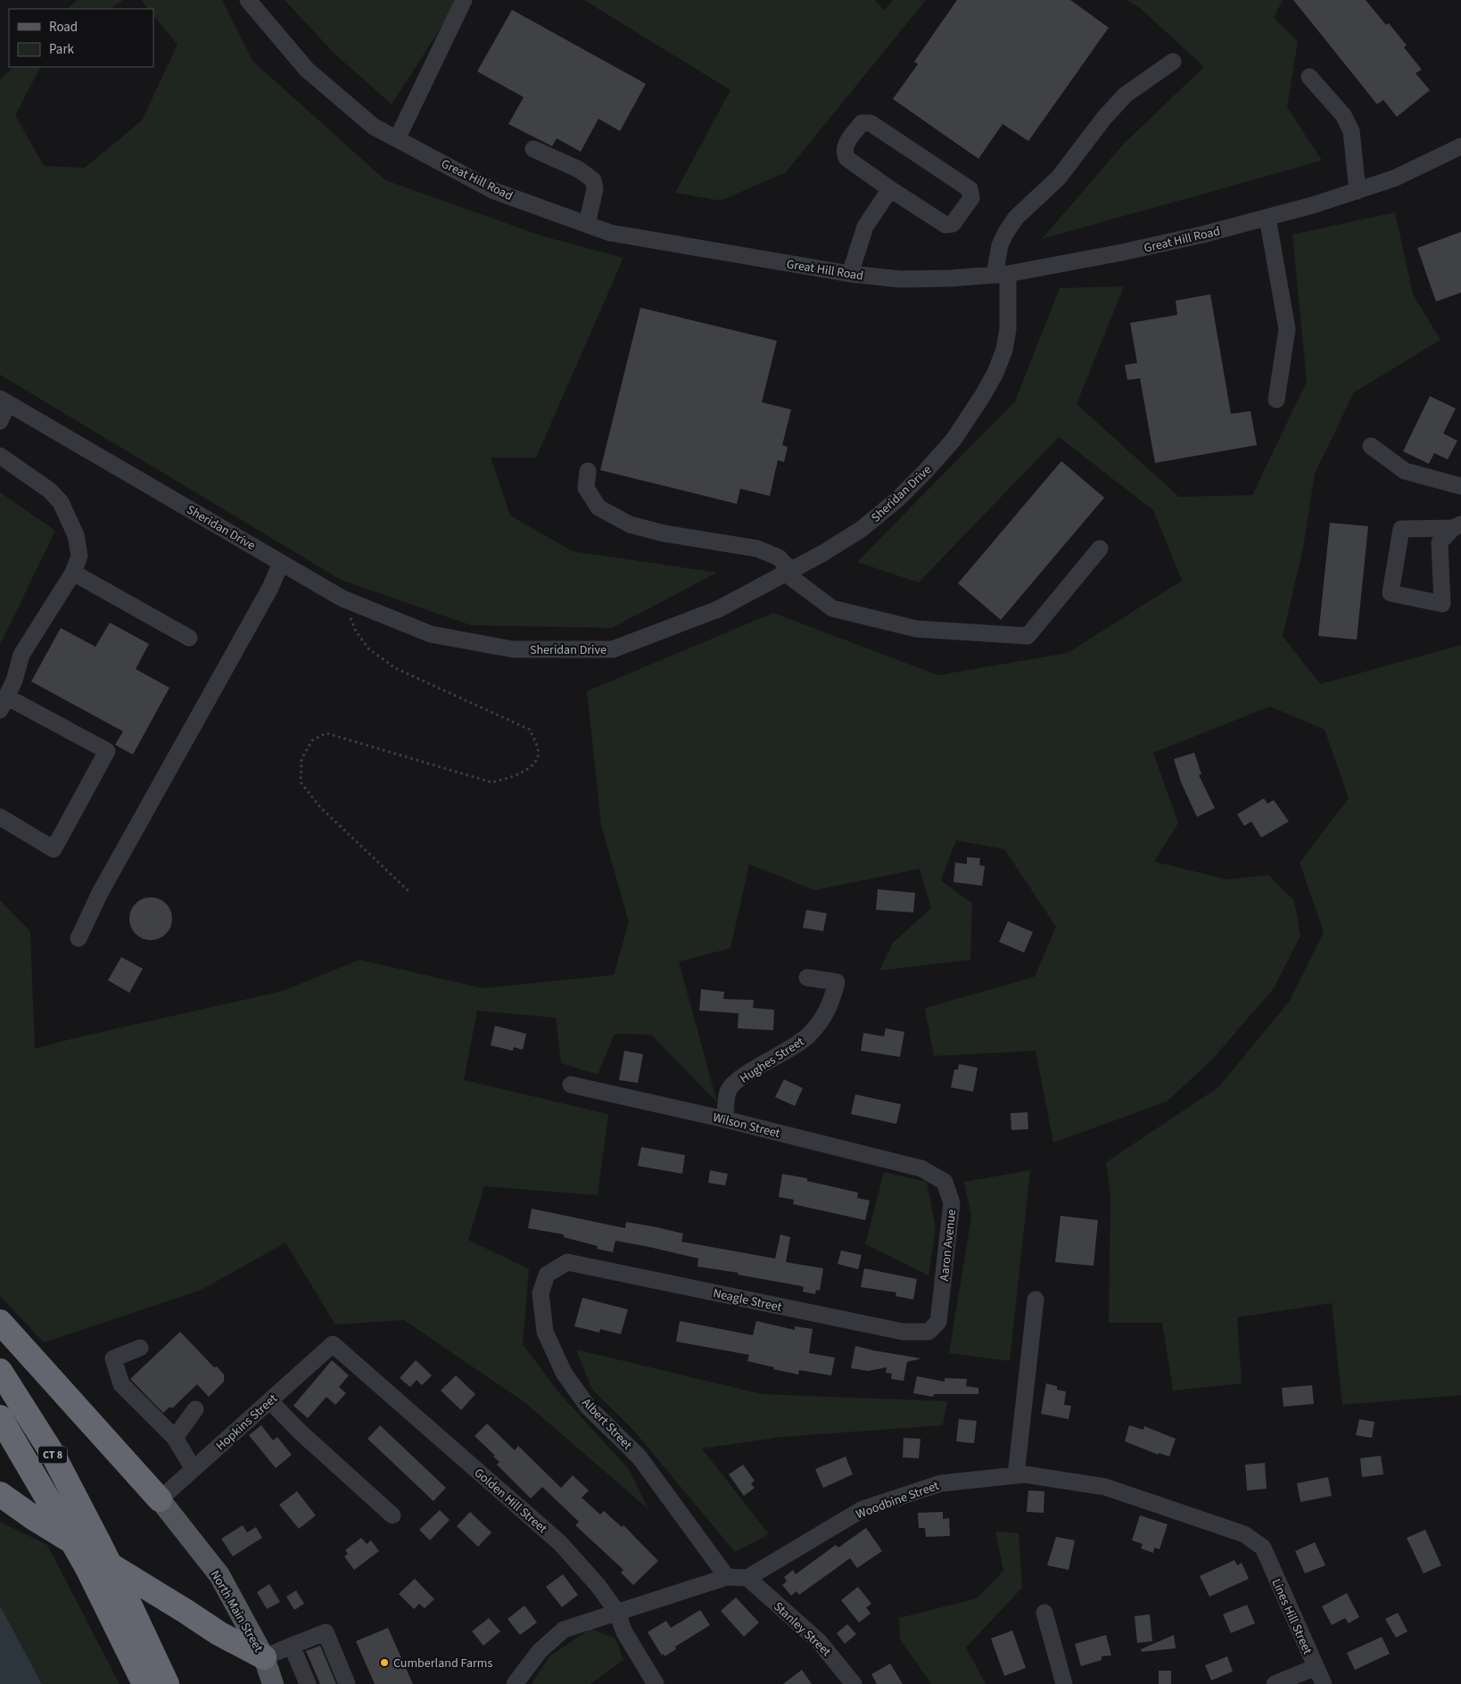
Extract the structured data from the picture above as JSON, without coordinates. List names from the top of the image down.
{
  "streets": {
    "highway": ["CT 8"],
    "main road": ["North Main Street"],
    "street": [
      "Great Hill Road",
      "Sheridan Drive",
      "Hughes Street",
      "Wilson Street",
      "Aaron Avenue",
      "Neagle Street",
      "Hopkins Street",
      "Albert Street",
      "Woodbine Street",
      "Golden Hill Street",
      "Lines Hill Street",
      "Stanley Street"
    ]
  },
  "crossings": [
    ["Great Hill Road", "Sheridan Drive"],
    ["Hughes Street", "Wilson Street"],
    ["Wilson Street", "Aaron Avenue"],
    ["Aaron Avenue", "Neagle Street"],
    ["Neagle Street", "Albert Street"],
    ["Hopkins Street", "Golden Hill Street"],
    ["Hopkins Street", "North Main Street"],
    ["Woodbine Street", "Lines Hill Street"],
    ["Woodbine Street", "Stanley Street"]
  ],
  "places": ["Cumberland Farms"],
  "legend": ["Road", "Park"]
}
